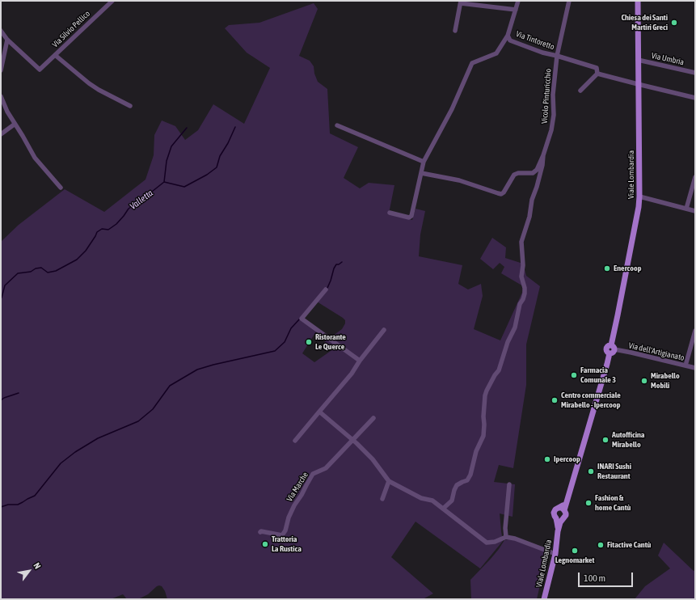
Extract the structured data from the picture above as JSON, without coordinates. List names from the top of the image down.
{
  "streets": {
    "main road": ["Viale Lombardia"],
    "street": [
      "Via Silvio Pellico",
      "Via Tintoretto",
      "Via Umbria",
      "Vicolo Pinturicchio",
      "Via dell'Artigianato",
      "Via Marche"
    ]
  },
  "crossings": [
    ["Via Tintoretto", "Vicolo Pinturicchio"],
    ["Via Umbria", "Viale Lombardia"],
    ["Viale Lombardia", "Via dell'Artigianato"]
  ],
  "water": ["Valletta"],
  "places": [
    "Chiesa dei Santi Martiri Greci",
    "Enercoop",
    "Ristorante Le Querce",
    "Farmacia Comunale 3",
    "Mirabello Mobili",
    "Centro commerciale Mirabello - Ipercoop",
    "Autofficina Mirabello",
    "Ipercoop",
    "INARI Sushi Restaurant",
    "Fashion & home Cantù",
    "Trattoria La Rustica",
    "Fitactive Cantù",
    "Legnomarket"
  ],
  "scale_bar": "100 m",
  "north": "top right"
}
